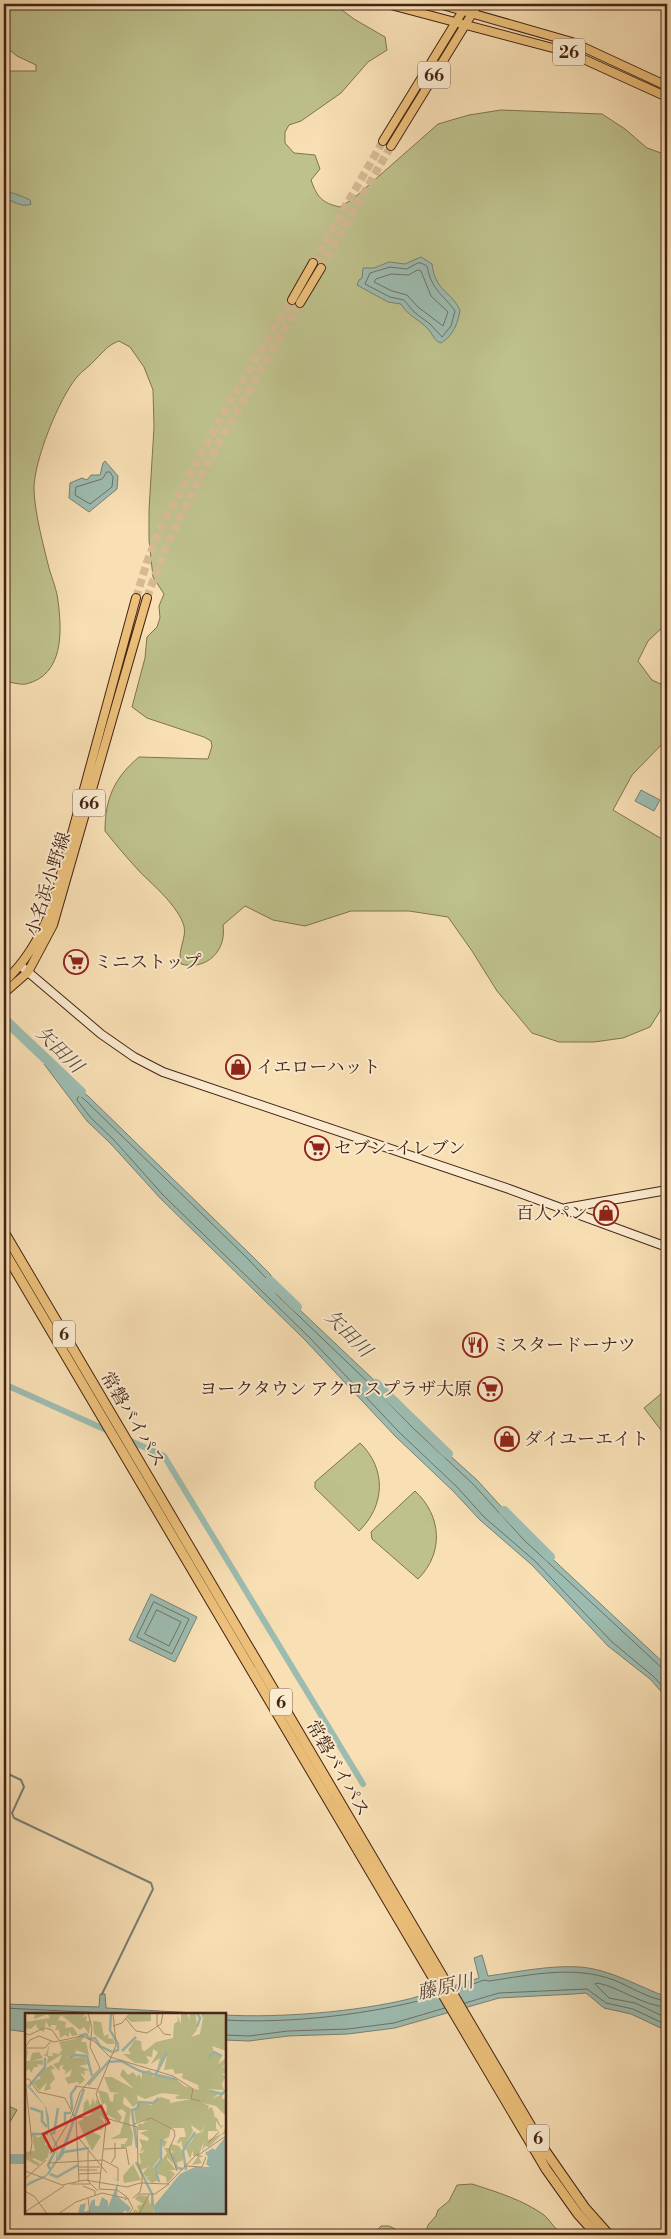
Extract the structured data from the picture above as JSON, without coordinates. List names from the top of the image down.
{
  "streets": {
    "highway": ["6", "常磐バイパス"],
    "main road": ["26", "66", "小名浜小野線"]
  },
  "crossings": [
    ["26", "66"],
    ["6", "常磐バイパス"]
  ],
  "water": ["矢田川", "藤原川"],
  "places": {
    "supermarket": ["ミニストップ", "セブン-イレブン", "ヨークタウン アクロスプラザ大原"],
    "shop": ["イエローハット", "百人パン", "ダイユーエイト"],
    "restaurant": ["ミスタードーナツ"]
  }
}
